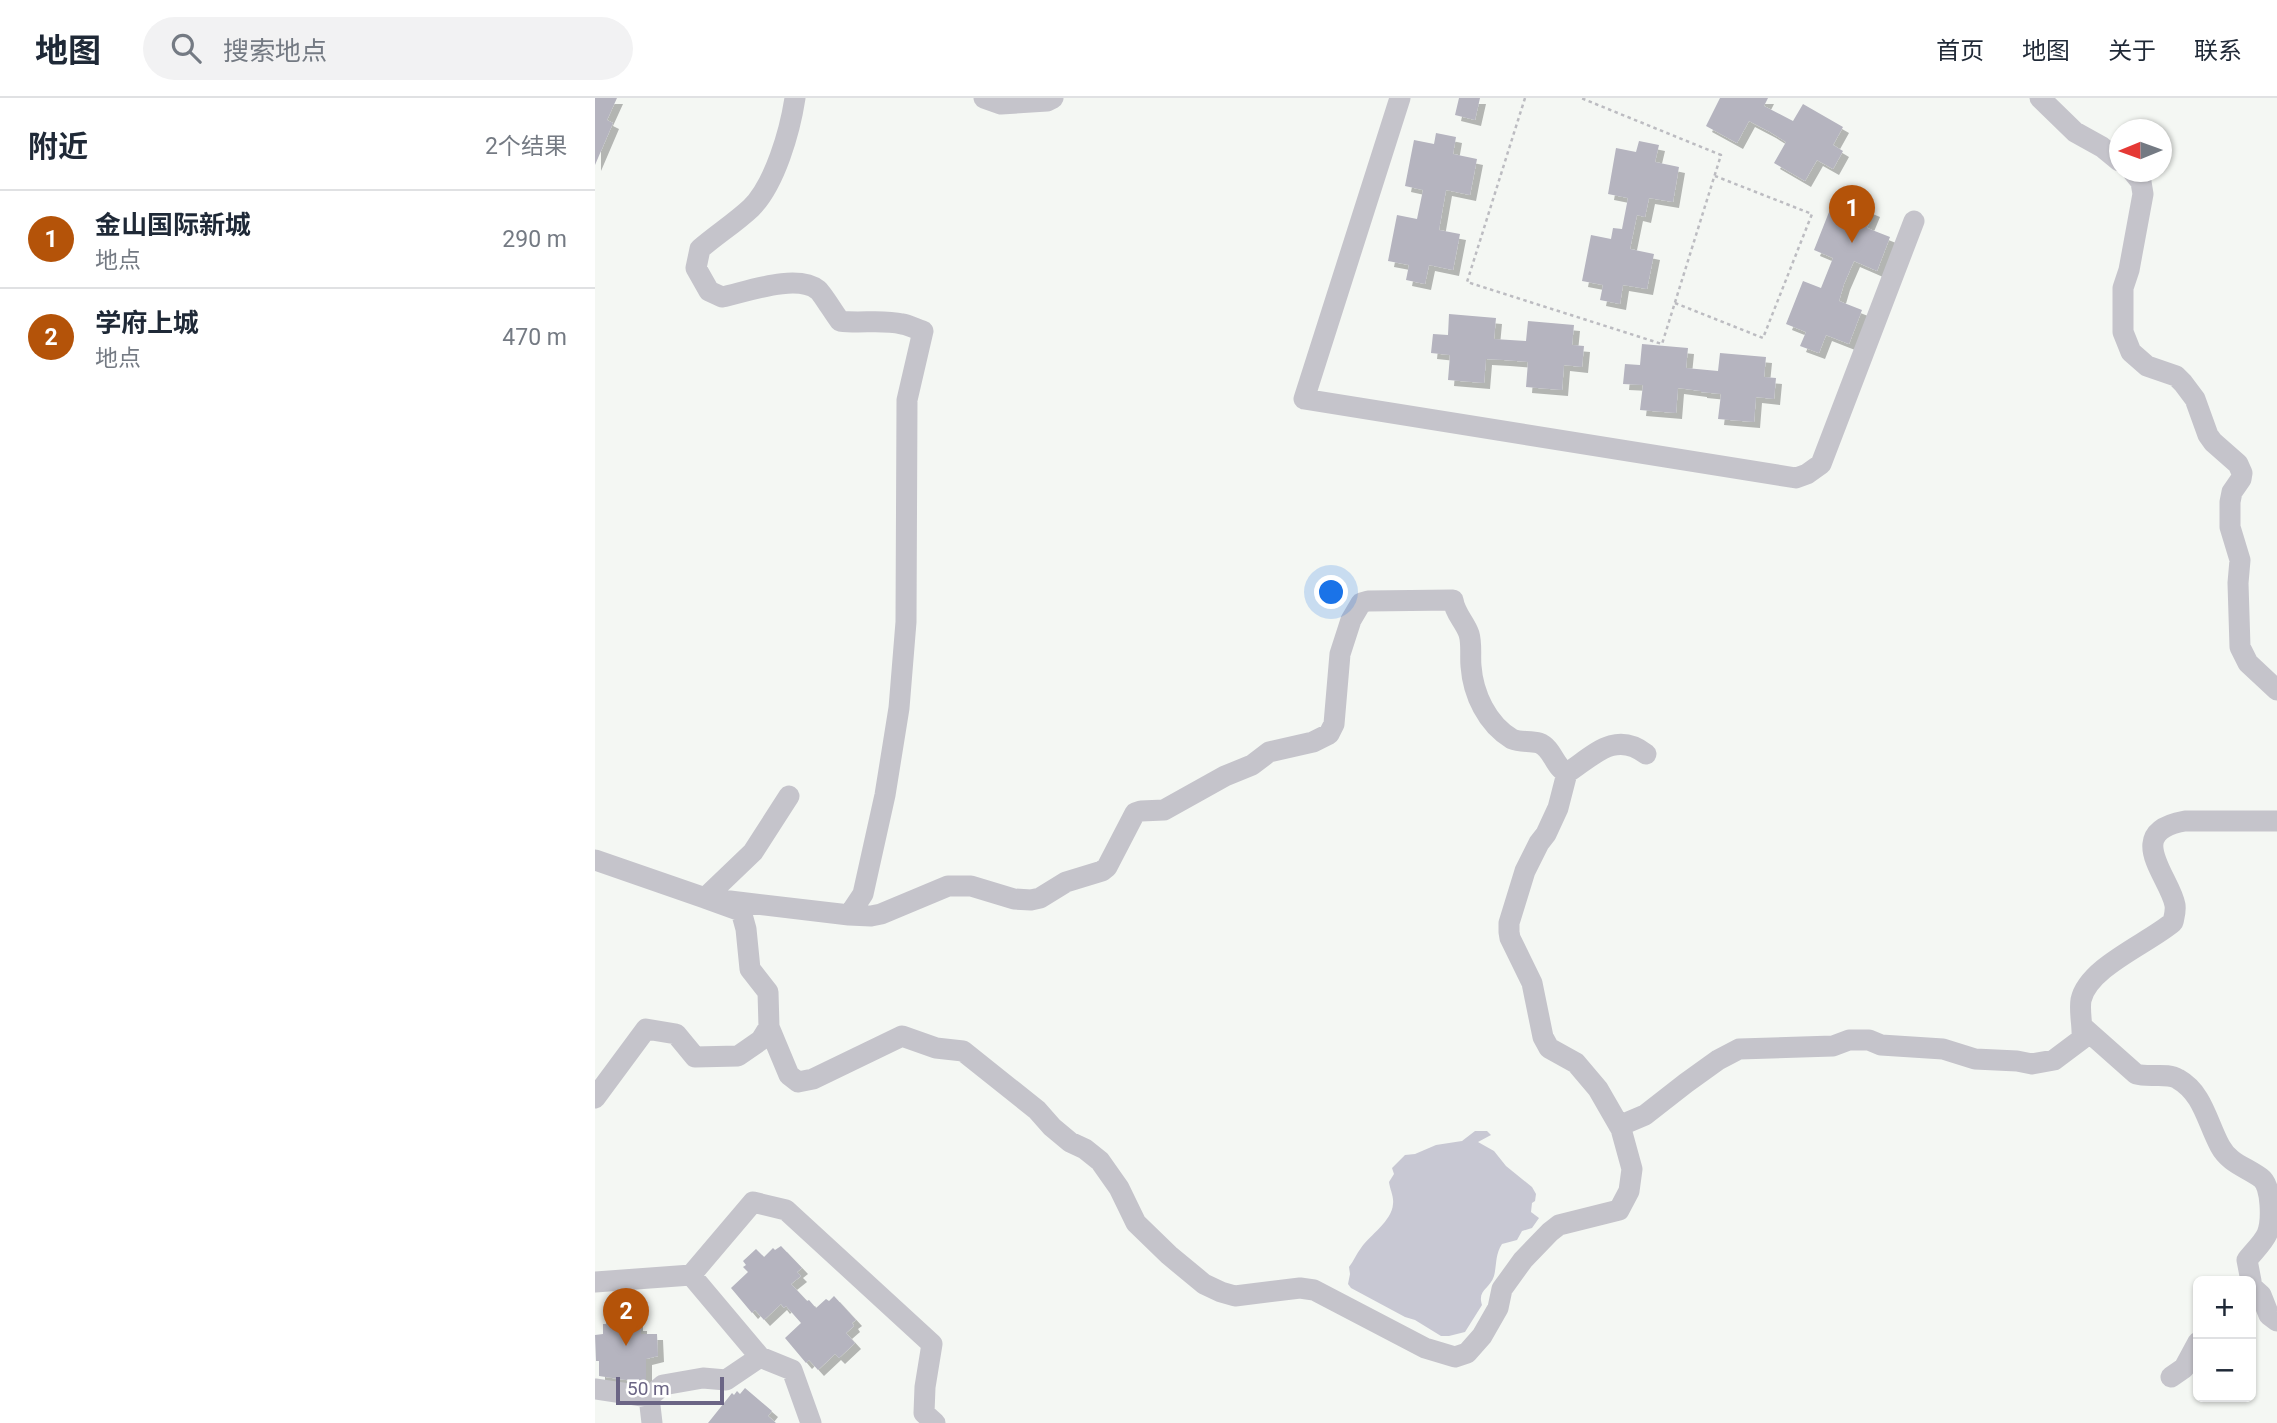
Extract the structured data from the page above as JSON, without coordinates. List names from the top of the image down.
{
  "scale_bar": "50 m",
  "north": "left",
  "page": {
    "header": "地图",
    "search": "搜索地点",
    "nav": [
      "首页",
      "地图",
      "关于",
      "联系"
    ],
    "heading": ["附近", "2个结果"],
    "pins": ["1", "2"],
    "list": [
      {
        "mark": "1",
        "name": "金山国际新城",
        "note": "地点",
        "value": "290 m"
      },
      {
        "mark": "2",
        "name": "学府上城",
        "note": "地点",
        "value": "470 m"
      }
    ],
    "map_buttons": ["+", "−"],
    "scale": "50 m"
  }
}
